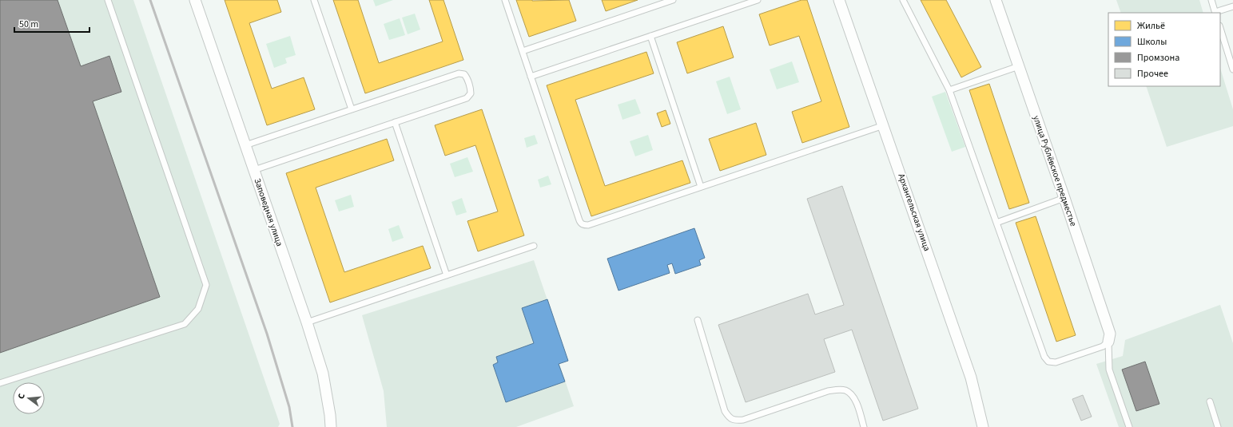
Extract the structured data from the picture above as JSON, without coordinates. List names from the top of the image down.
{
  "streets": {
    "street": ["улица Рублёвское предместье", "Заповедная улица", "Архангельская улица"]
  },
  "legend": [
    "Жильё",
    "Школы",
    "Промзона",
    "Прочее"
  ],
  "scale_bar": "50 m",
  "north": "left"
}
